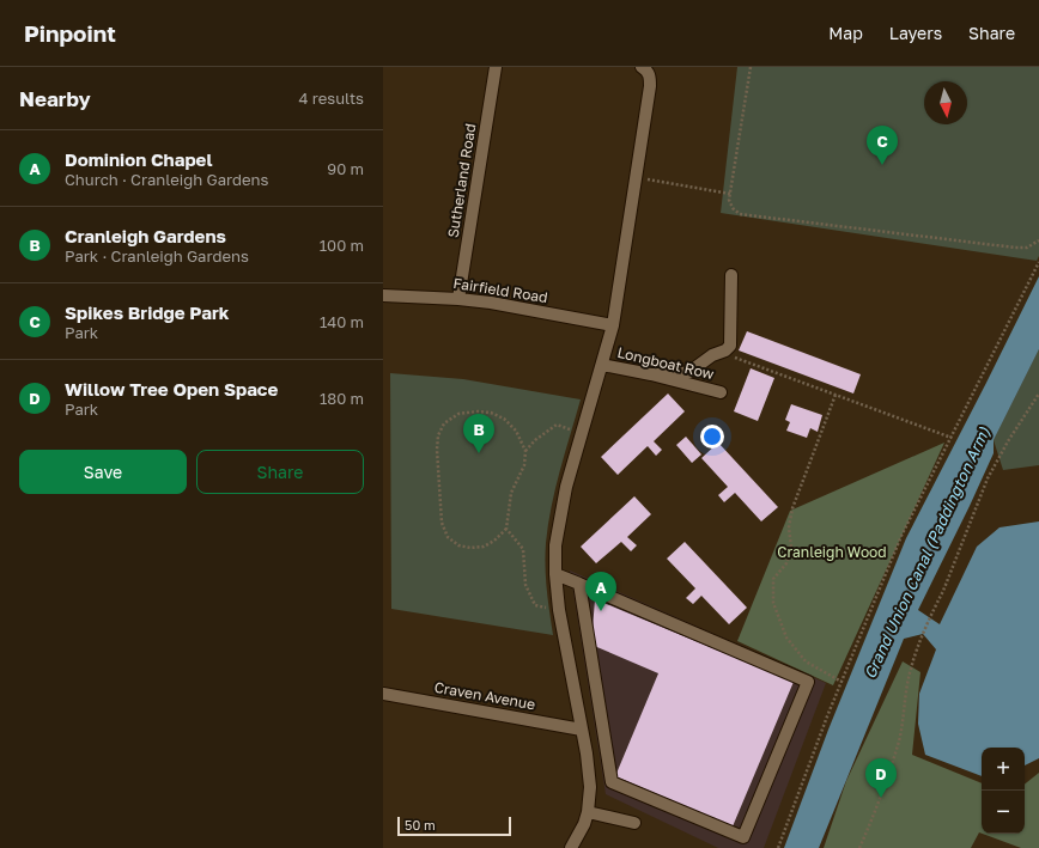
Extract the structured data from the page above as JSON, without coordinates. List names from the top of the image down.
{
  "streets": {
    "street": [
      "Sutherland Road",
      "Fairfield Road",
      "Longboat Row",
      "Craven Avenue"
    ]
  },
  "crossings": [
    ["Sutherland Road", "Fairfield Road"]
  ],
  "water": ["Grand Union Canal (Paddington Arm)"],
  "parks": ["Cranleigh Wood"],
  "scale_bar": "50 m",
  "north": "bottom",
  "page": {
    "header": "Pinpoint",
    "nav": ["Map", "Layers", "Share"],
    "heading": ["Nearby", "4 results"],
    "pins": [
      "C",
      "B",
      "A",
      "D"
    ],
    "list": [
      {
        "mark": "A",
        "name": "Dominion Chapel",
        "note": "Church · Cranleigh Gardens",
        "value": "90 m"
      },
      {
        "mark": "B",
        "name": "Cranleigh Gardens",
        "note": "Park · Cranleigh Gardens",
        "value": "100 m"
      },
      {
        "mark": "C",
        "name": "Spikes Bridge Park",
        "note": "Park",
        "value": "140 m"
      },
      {
        "mark": "D",
        "name": "Willow Tree Open Space",
        "note": "Park",
        "value": "180 m"
      }
    ],
    "buttons": ["Save", "Share"],
    "map_buttons": ["+", "−"],
    "scale": "50 m"
  }
}
